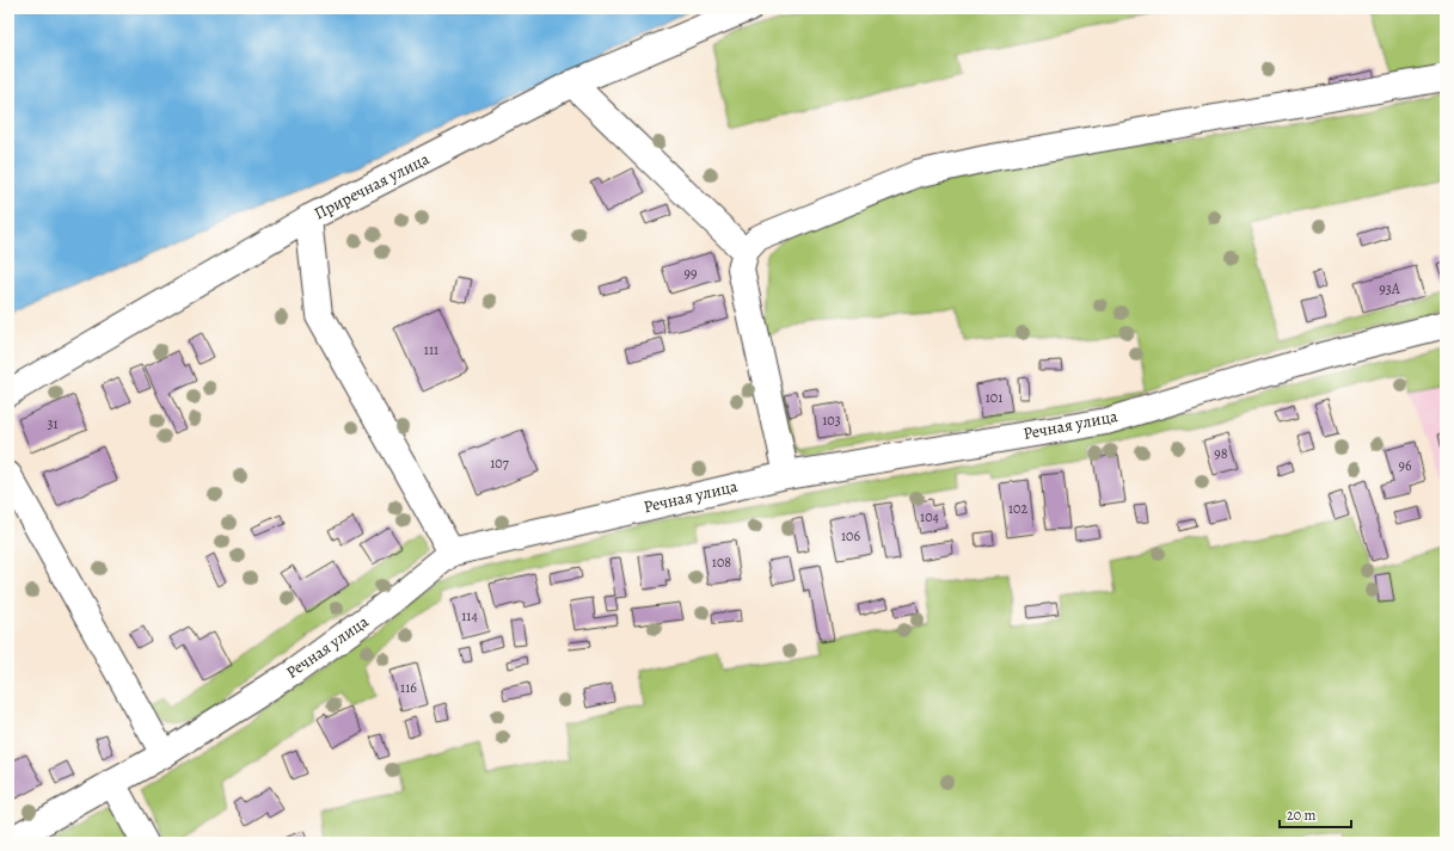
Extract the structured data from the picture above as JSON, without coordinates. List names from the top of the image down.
{
  "streets": {
    "street": ["Приречная улица", "Речная улица"]
  },
  "house_numbers": [
    "99",
    "93А",
    "111",
    "101",
    "103",
    "31",
    "98",
    "107",
    "96",
    "102",
    "104",
    "106",
    "108",
    "114",
    "116"
  ],
  "scale_bar": "20 m"
}
